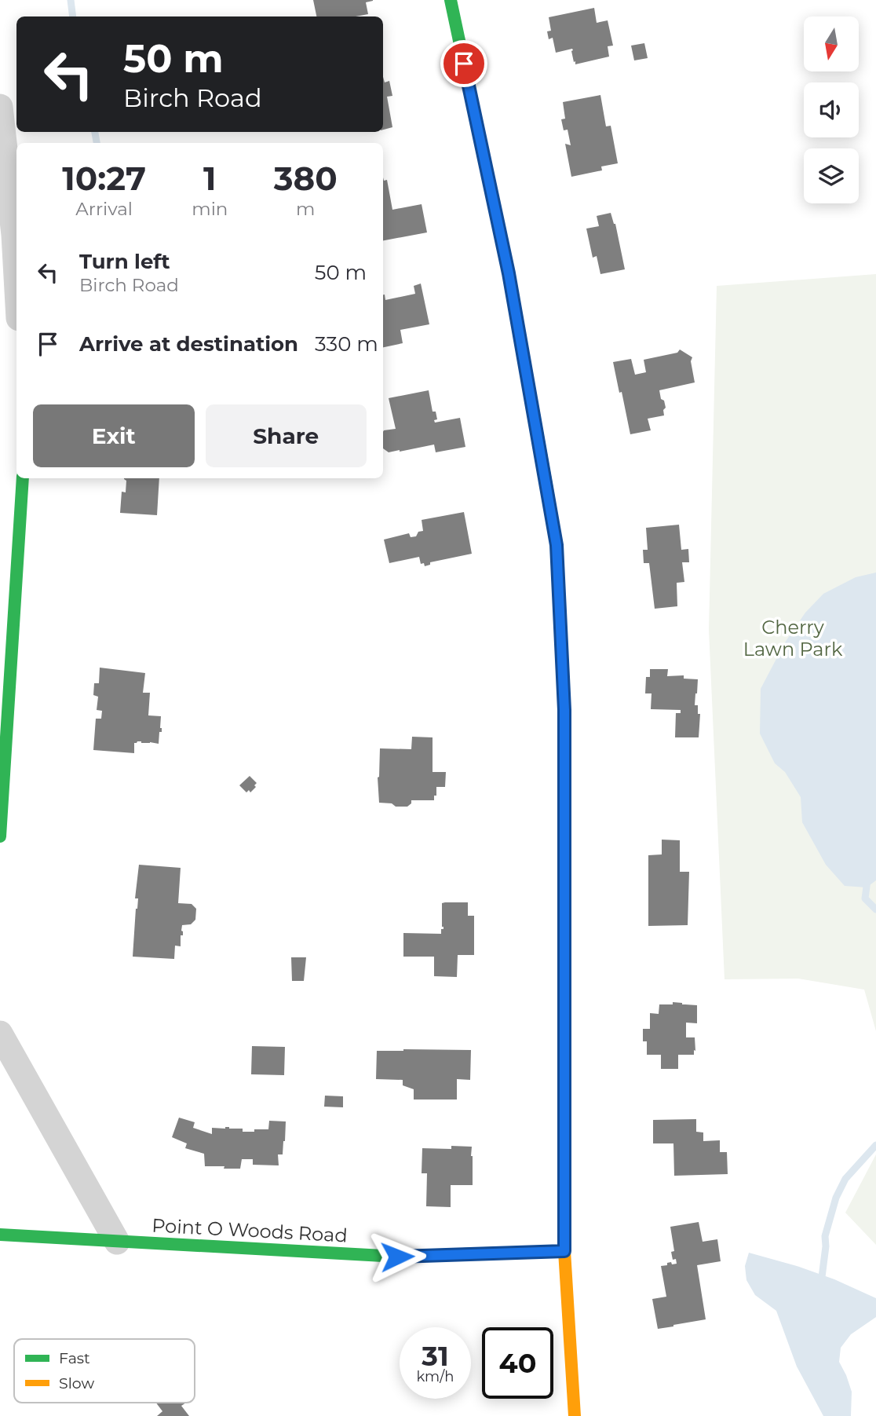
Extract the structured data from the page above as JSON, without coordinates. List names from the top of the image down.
{
  "streets": {
    "street": ["Point O Woods Road"]
  },
  "parks": ["Cherry Lawn Park"],
  "legend": ["Fast", "Slow"],
  "north": "bottom",
  "page": {
    "turn": ["50 m", "Birch Road"],
    "eta": [
      "10:27",
      "Arrival",
      "1",
      "min",
      "380",
      "m"
    ],
    "list": [
      {
        "name": "Turn left",
        "note": "Birch Road",
        "value": "50 m"
      },
      {
        "name": "Arrive at destination",
        "value": "330 m"
      }
    ],
    "buttons": ["Exit", "Share"],
    "speed": "31 km/h",
    "limit": "40"
  }
}
